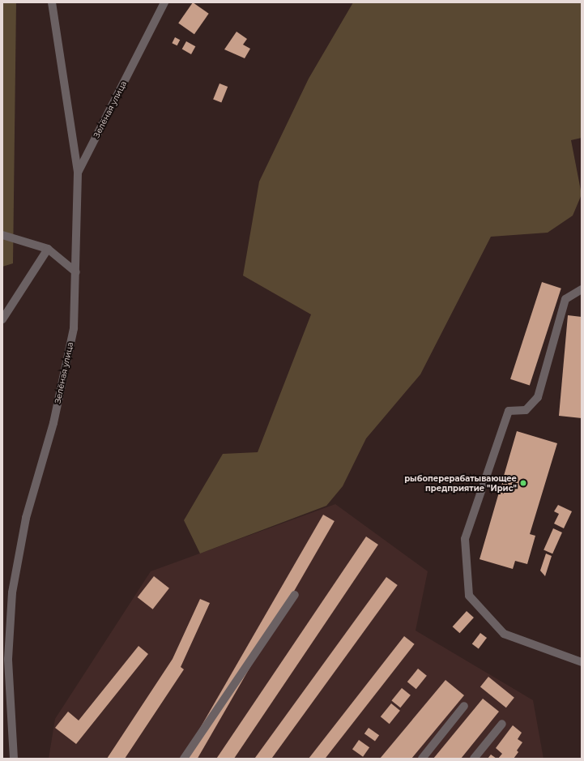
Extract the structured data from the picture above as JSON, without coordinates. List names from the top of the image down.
{
  "streets": {
    "street": ["Зелёная улица"]
  },
  "places": ["рыбоперерабатывающее предприятие \"Ирис\""]
}
